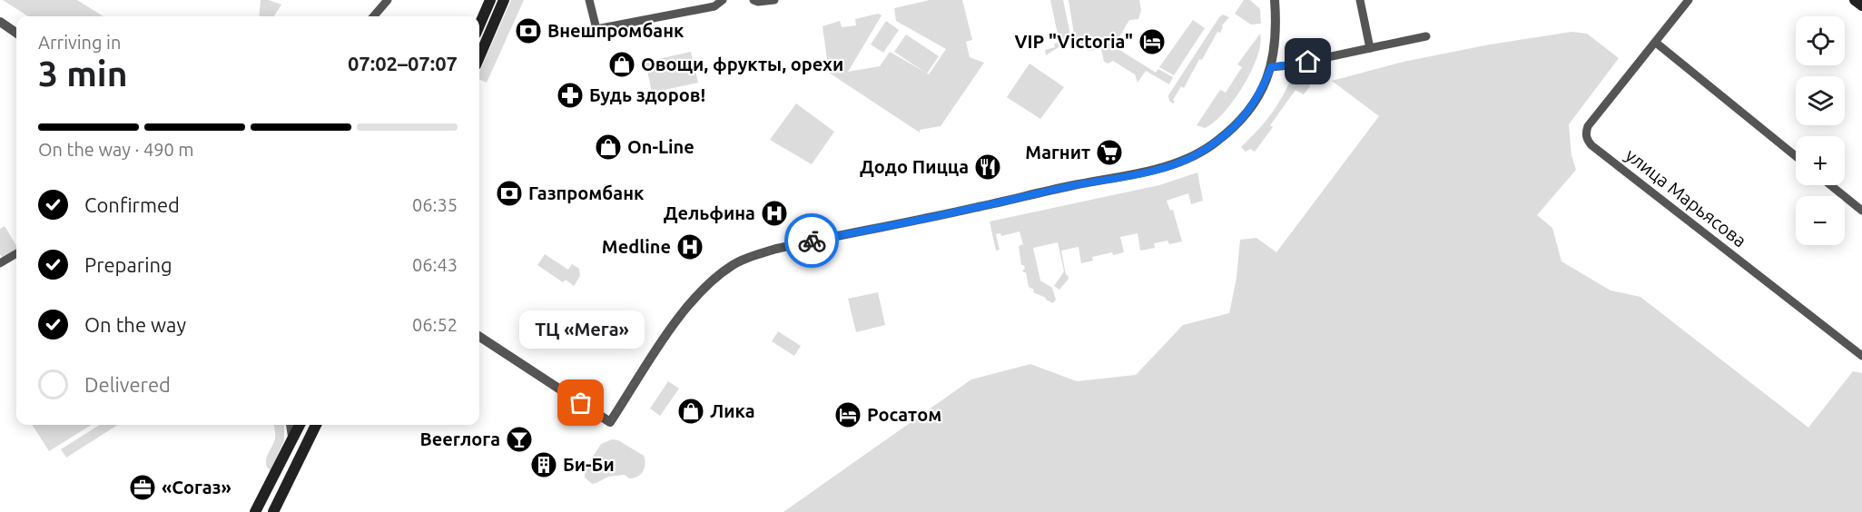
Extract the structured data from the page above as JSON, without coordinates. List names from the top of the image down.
{
  "streets": {
    "street": ["улица Марьясова"]
  },
  "places": {
    "bank": ["Внешпромбанк", "Газпромбанк"],
    "hotel": ["VIP \"Victoria\"", "Росатом"],
    "shop": ["Овощи, фрукты, орехи", "On-Line", "Лика"],
    "pharmacy": ["Будь здоров!"],
    "supermarket": ["Магнит"],
    "restaurant": ["Додо Пицца"],
    "hospital": ["Дельфина", "Medline"],
    "other": ["ТЦ «Мега»"],
    "bar": ["Beerлога"],
    "building": ["Би-Би"],
    "office": ["«Согаз»"]
  },
  "page": {
    "map_buttons": ["+", "−"],
    "heading": ["3 min", "Arriving in", "07:02–07:07"],
    "bar": "On the way · 490 m",
    "list": [
      ["Confirmed", "06:35"],
      ["Preparing", "06:43"],
      ["On the way", "06:52"],
      "Delivered"
    ],
    "bubble": "ТЦ «Мега»"
  }
}
